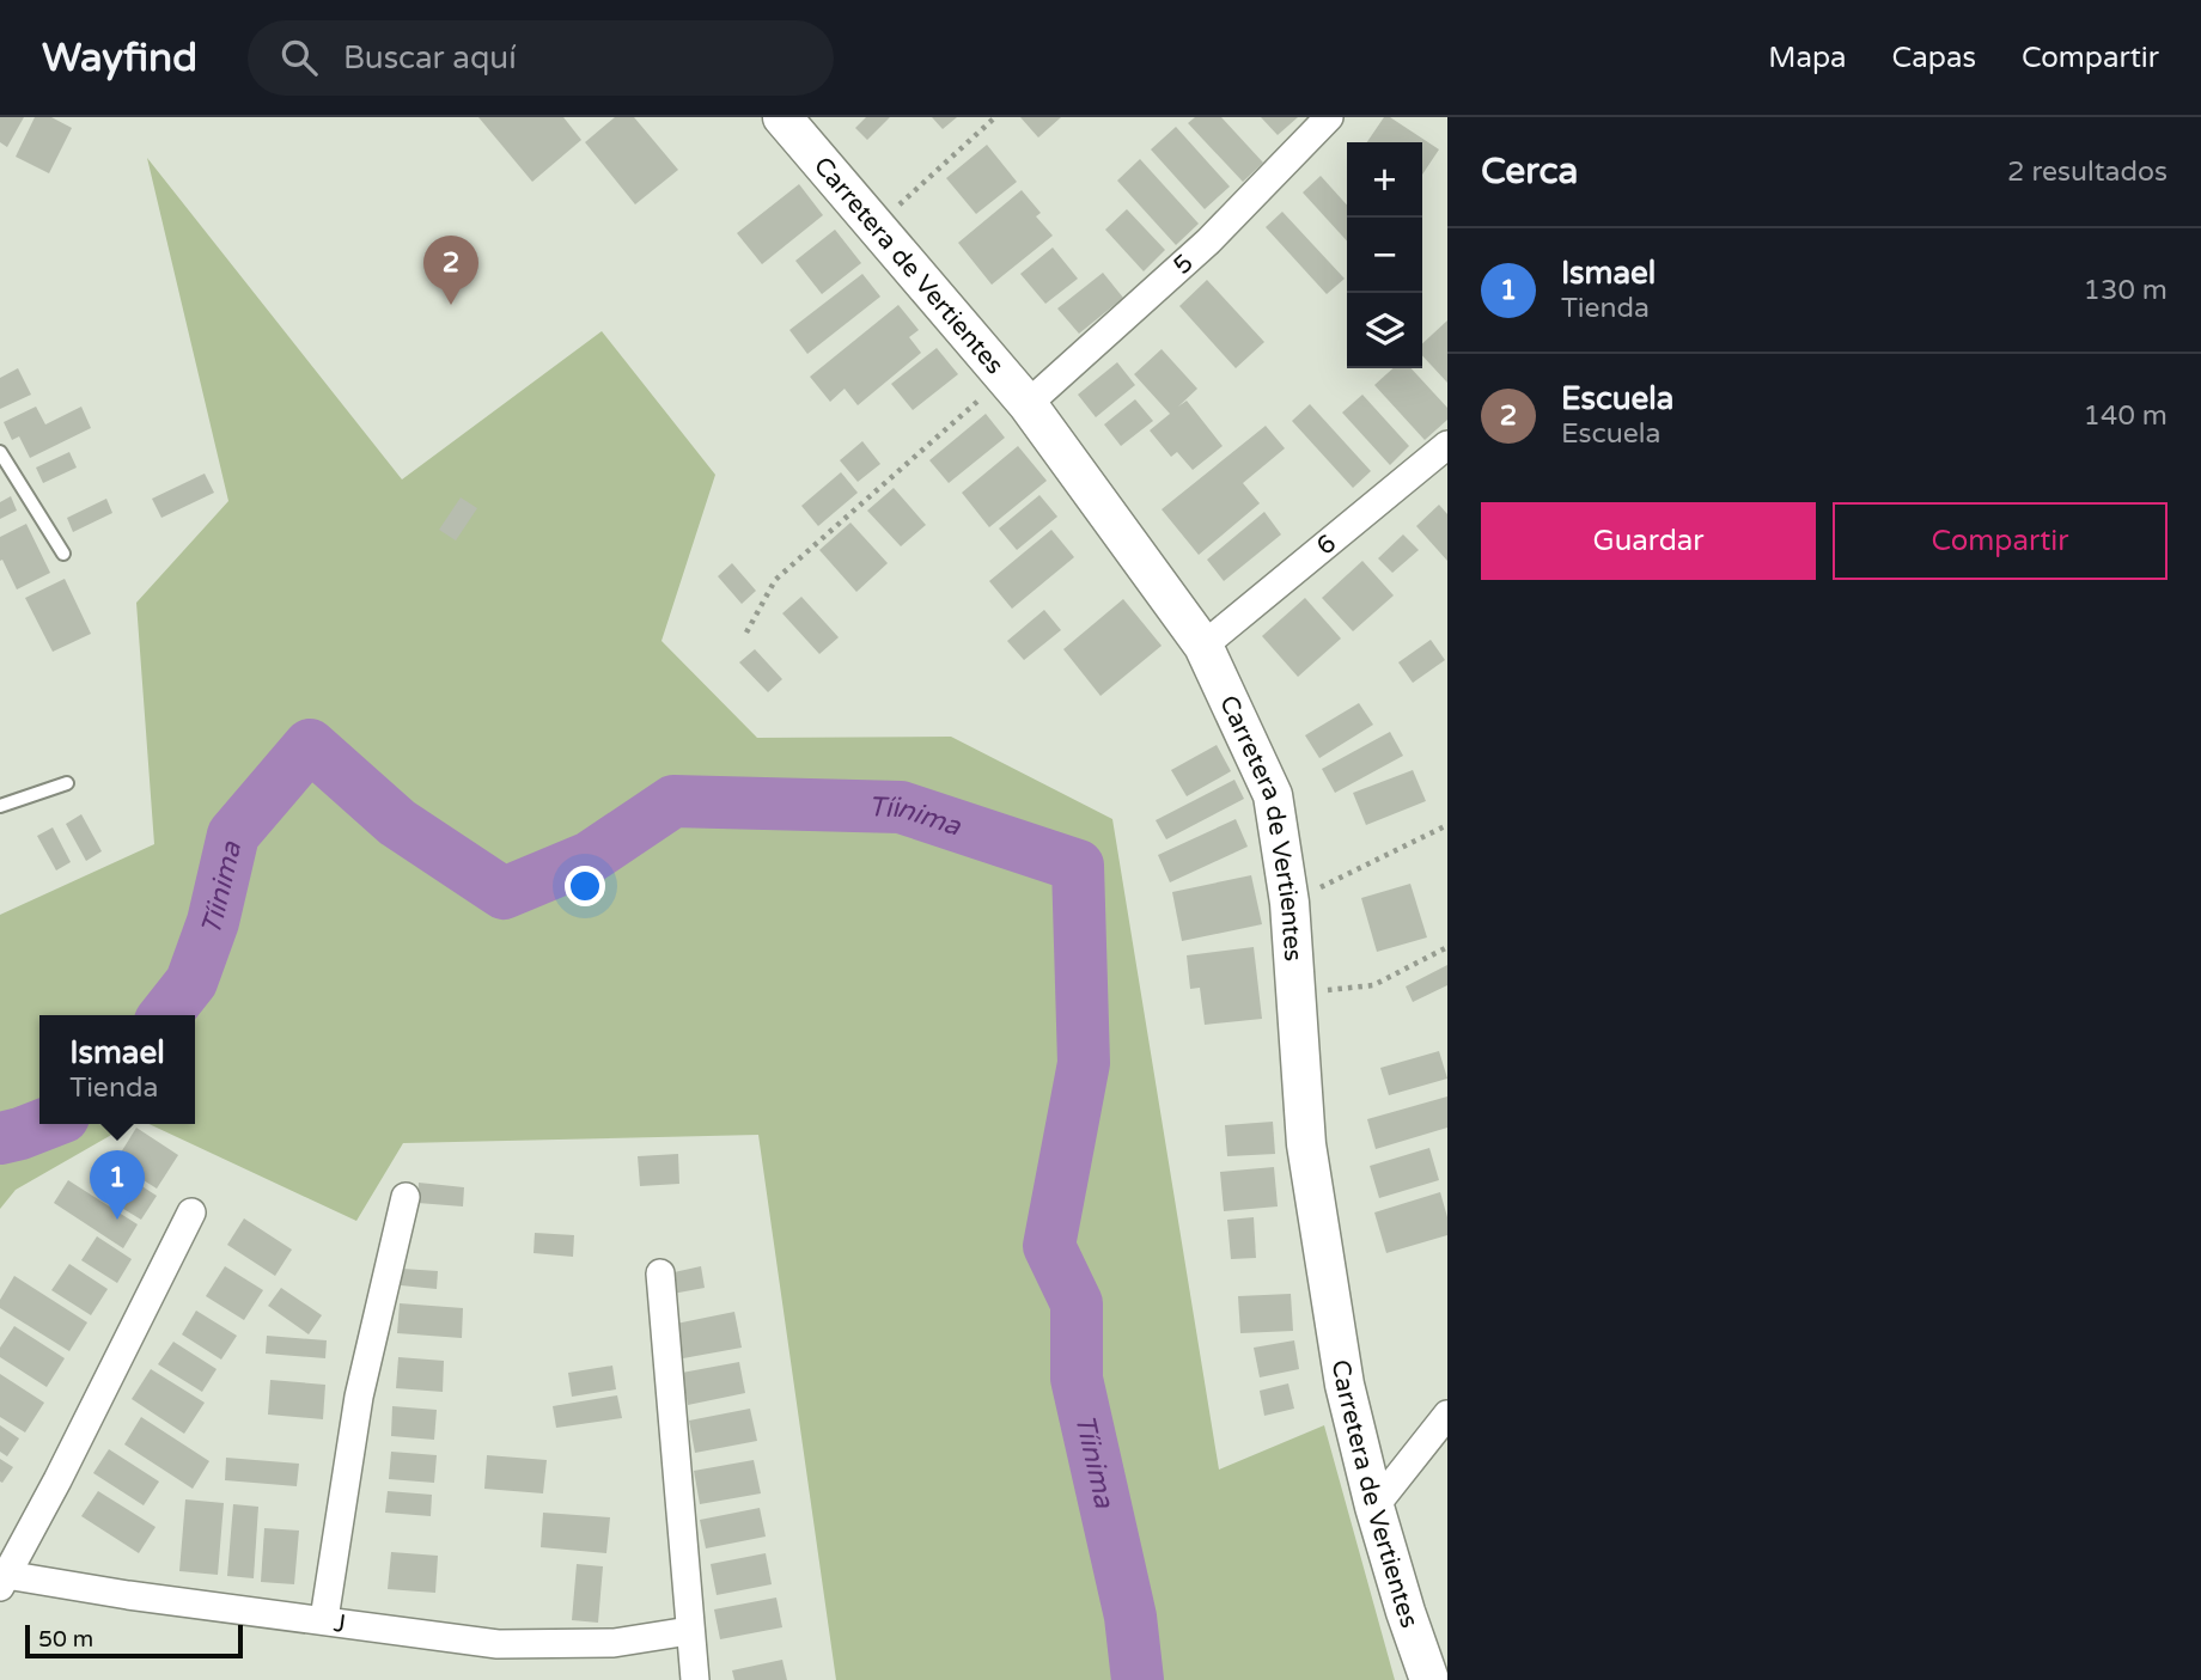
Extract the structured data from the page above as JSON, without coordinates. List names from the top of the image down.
{
  "streets": {
    "main road": ["Carretera de Vertientes"],
    "street": ["5", "6", "J"]
  },
  "crossings": [
    ["Carretera de Vertientes", "5"],
    ["Carretera de Vertientes", "6"]
  ],
  "water": ["Tíinima"],
  "scale_bar": "50 m",
  "page": {
    "header": "Wayfind",
    "search": "Buscar aquí",
    "nav": ["Mapa", "Capas", "Compartir"],
    "heading": ["Cerca", "2 resultados"],
    "map_buttons": ["+", "−"],
    "list": [
      {
        "mark": "1",
        "name": "Ismael",
        "note": "Tienda",
        "value": "130 m"
      },
      {
        "mark": "2",
        "name": "Escuela",
        "note": "Escuela",
        "value": "140 m"
      }
    ],
    "pins": ["2", "1"],
    "buttons": ["Guardar", "Compartir"],
    "popup": ["Ismael", "Tienda"],
    "scale": "50 m"
  }
}
